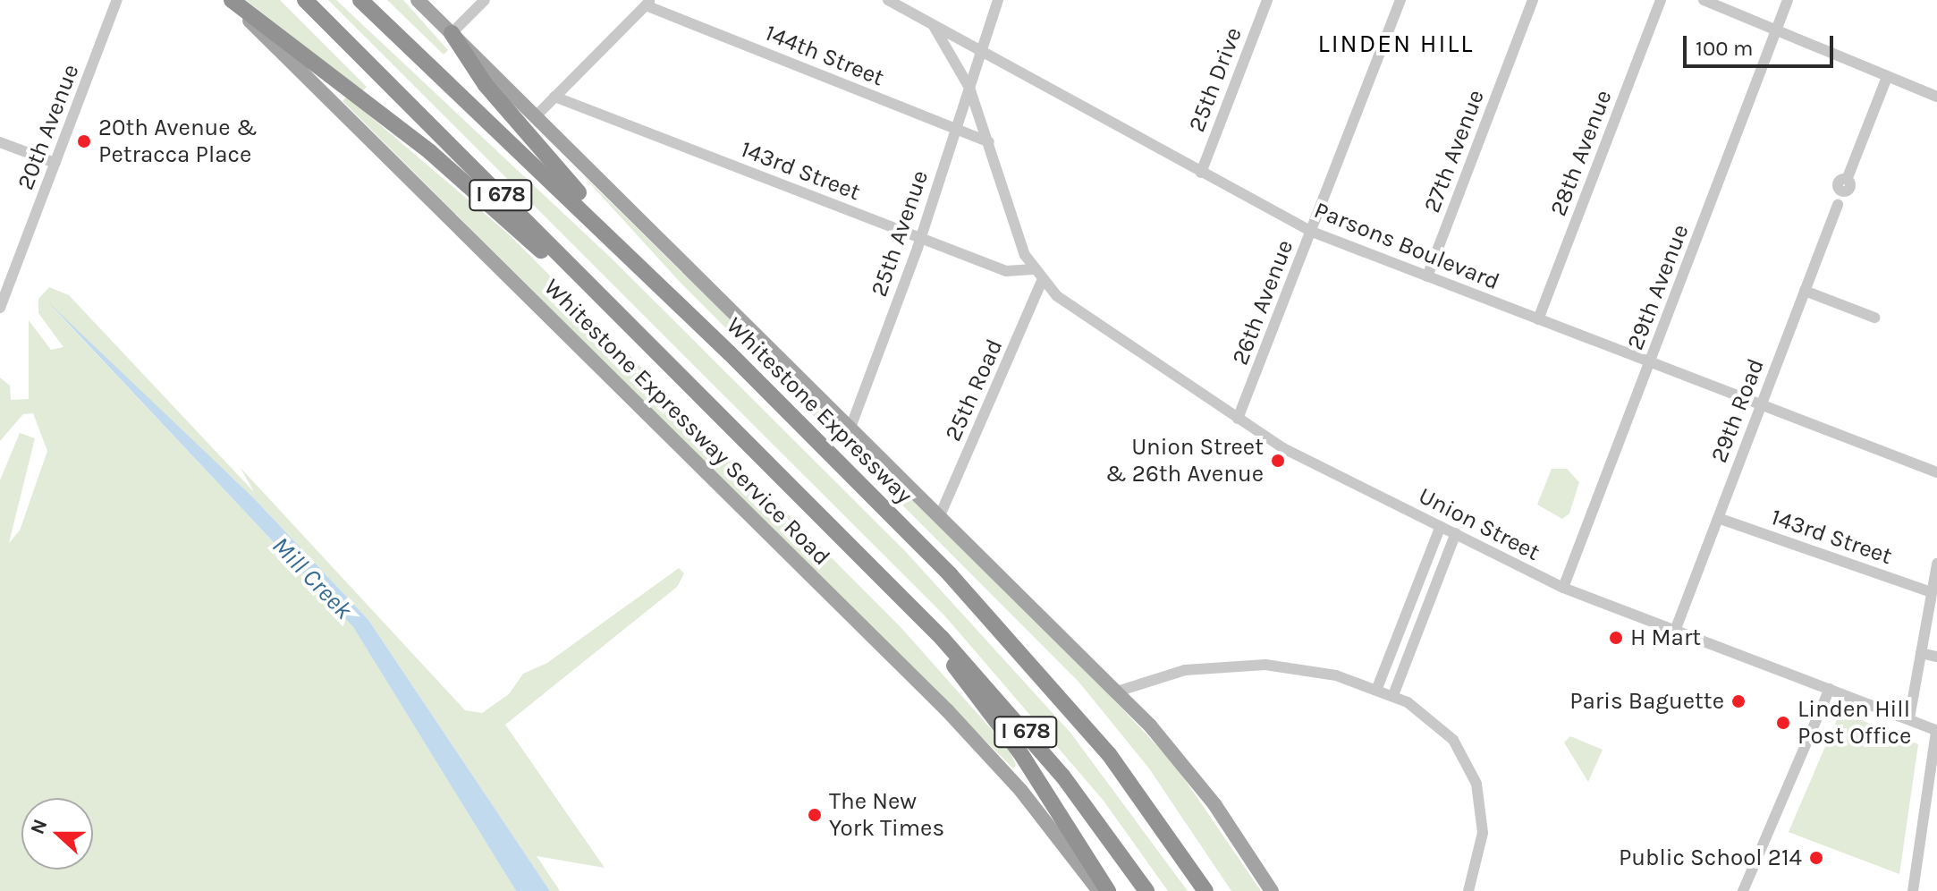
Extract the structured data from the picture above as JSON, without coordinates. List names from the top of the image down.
{
  "streets": {
    "highway": ["I 678", "Whitestone Expressway"],
    "main road": ["Whitestone Expressway Service Road"],
    "street": [
      "144th Street",
      "25th Drive",
      "20th Avenue",
      "27th Avenue",
      "28th Avenue",
      "143rd Street",
      "25th Avenue",
      "Parsons Boulevard",
      "29th Avenue",
      "26th Avenue",
      "25th Road",
      "29th Road",
      "Union Street"
    ]
  },
  "crossings": [
    ["144th Street", "25th Avenue"],
    ["144th Street", "Union Street"],
    ["25th Drive", "Parsons Boulevard"],
    ["27th Avenue", "Parsons Boulevard"],
    ["28th Avenue", "Parsons Boulevard"],
    ["143rd Street", "25th Avenue"],
    ["143rd Street", "29th Road"],
    ["143rd Street", "Union Street"],
    ["25th Avenue", "Parsons Boulevard"],
    ["25th Avenue", "Union Street"],
    ["Parsons Boulevard", "29th Avenue"],
    ["Parsons Boulevard", "26th Avenue"],
    ["Parsons Boulevard", "29th Road"],
    ["Parsons Boulevard", "Union Street"],
    ["29th Avenue", "Union Street"],
    ["26th Avenue", "Union Street"],
    ["25th Road", "Union Street"],
    ["29th Road", "Union Street"]
  ],
  "districts": ["LINDEN HILL"],
  "water": ["Mill Creek"],
  "places": [
    "20th Avenue & Petracca Place",
    "Union Street & 26th Avenue",
    "H Mart",
    "Paris Baguette",
    "Linden Hill Post Office",
    "The New York Times",
    "Public School 214"
  ],
  "scale_bar": "100 m",
  "north": "left"
}
